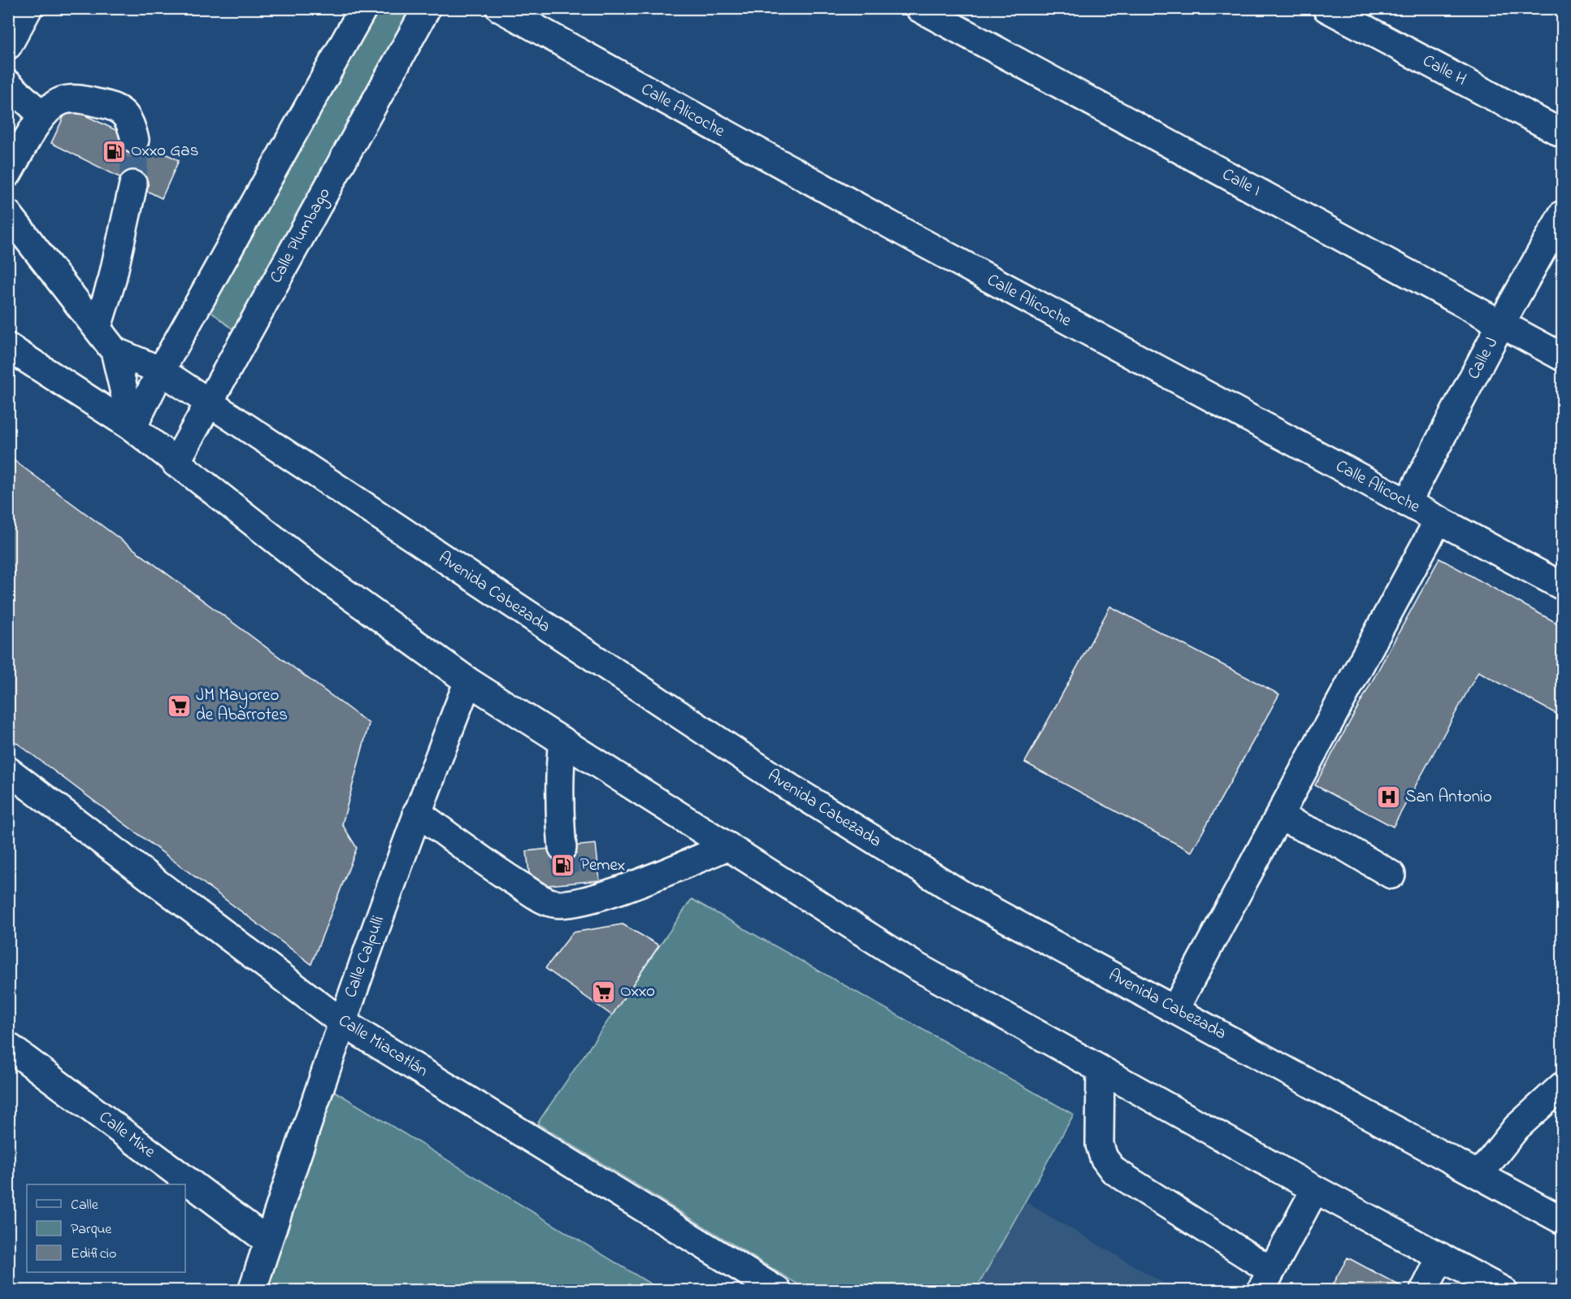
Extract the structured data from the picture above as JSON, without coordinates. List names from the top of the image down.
{
  "streets": {
    "street": [
      "Calle H",
      "Calle Alicoche",
      "Calle I",
      "Calle Plumbago",
      "Calle J",
      "Avenida Cabezada",
      "Calle Calpulli",
      "Calle Miacatlán",
      "Calle Mixe"
    ]
  },
  "crossings": [
    ["Calle Alicoche", "Calle J"],
    ["Calle I", "Calle J"],
    ["Calle Plumbago", "Avenida Cabezada"],
    ["Calle Calpulli", "Calle Miacatlán"],
    ["Calle Calpulli", "Calle Mixe"]
  ],
  "places": {
    "fuel station": ["Oxxo Gas", "Pemex"],
    "supermarket": ["JM Mayoreo de Abarrotes", "Oxxo"],
    "hospital": ["San Antonio"]
  },
  "legend": ["Calle", "Parque", "Edificio"]
}
